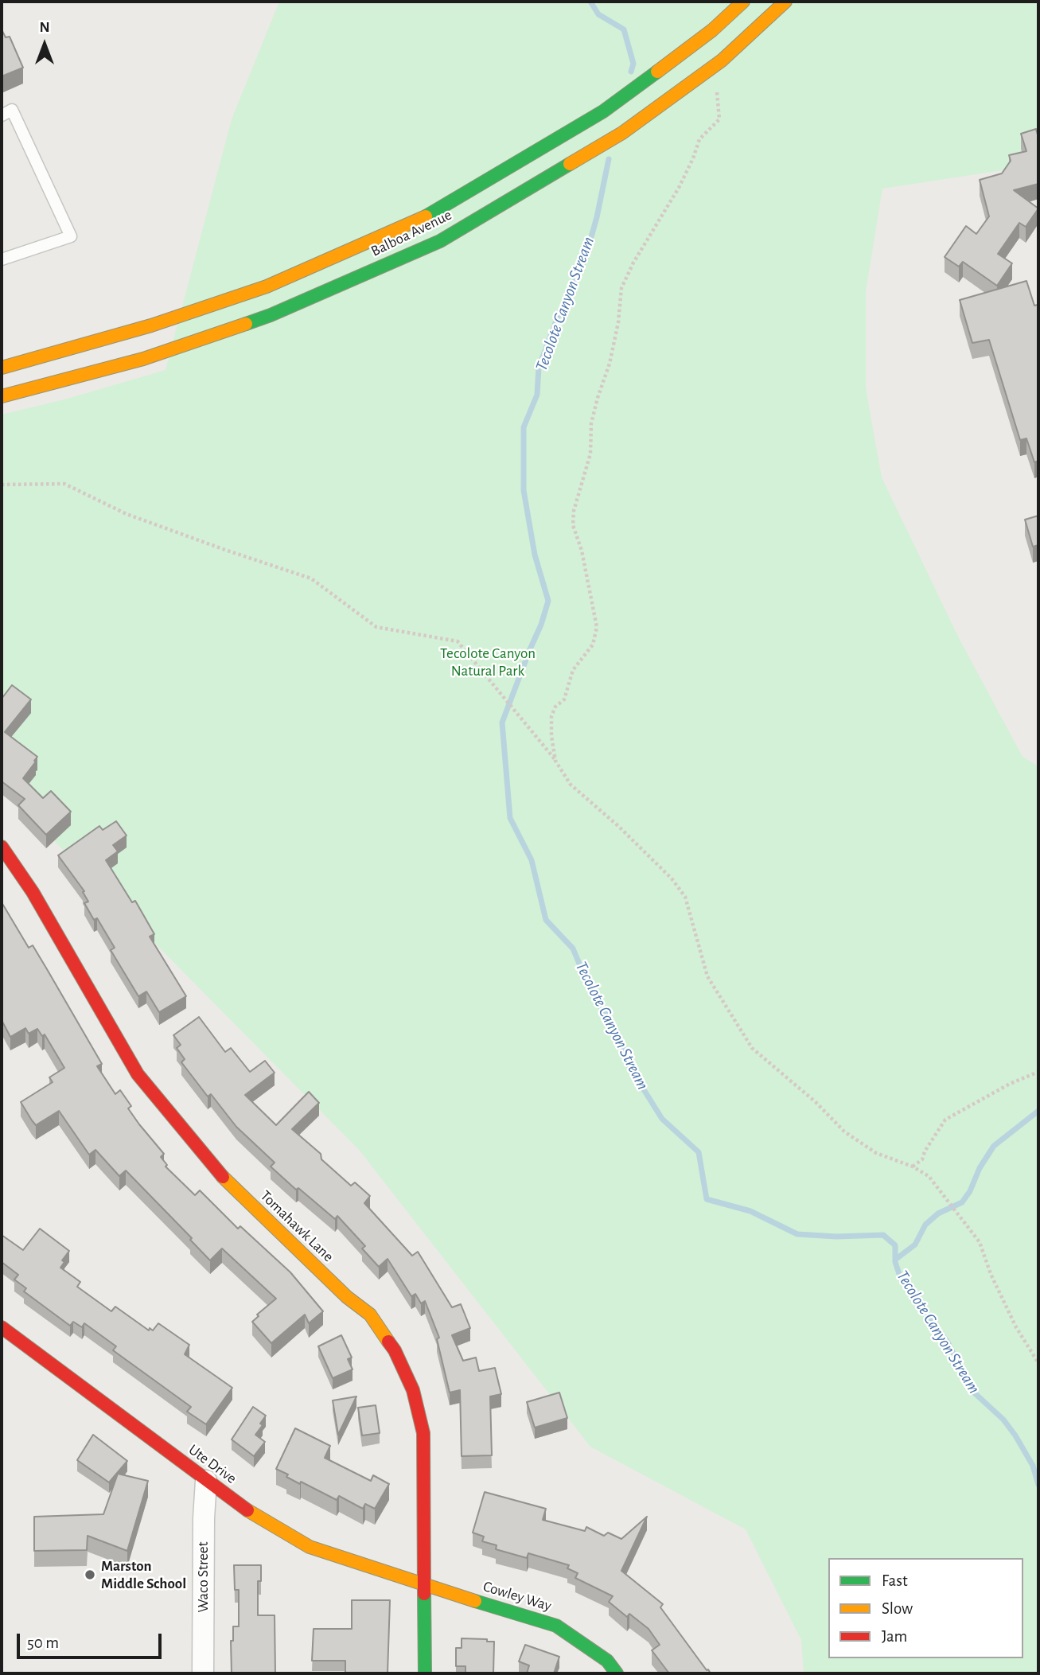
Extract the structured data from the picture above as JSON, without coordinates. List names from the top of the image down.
{
  "streets": {
    "main road": [
      "Balboa Avenue",
      "Tomahawk Lane",
      "Ute Drive",
      "Cowley Way"
    ],
    "street": ["Waco Street"]
  },
  "crossings": [
    ["Tomahawk Lane", "Ute Drive"],
    ["Tomahawk Lane", "Cowley Way"],
    ["Ute Drive", "Waco Street"],
    ["Ute Drive", "Cowley Way"]
  ],
  "water": ["Tecolote Canyon Stream"],
  "parks": ["Tecolote Canyon Natural Park"],
  "places": ["Marston Middle School"],
  "legend": ["Fast", "Slow", "Jam"],
  "scale_bar": "50 m",
  "north": "top"
}
